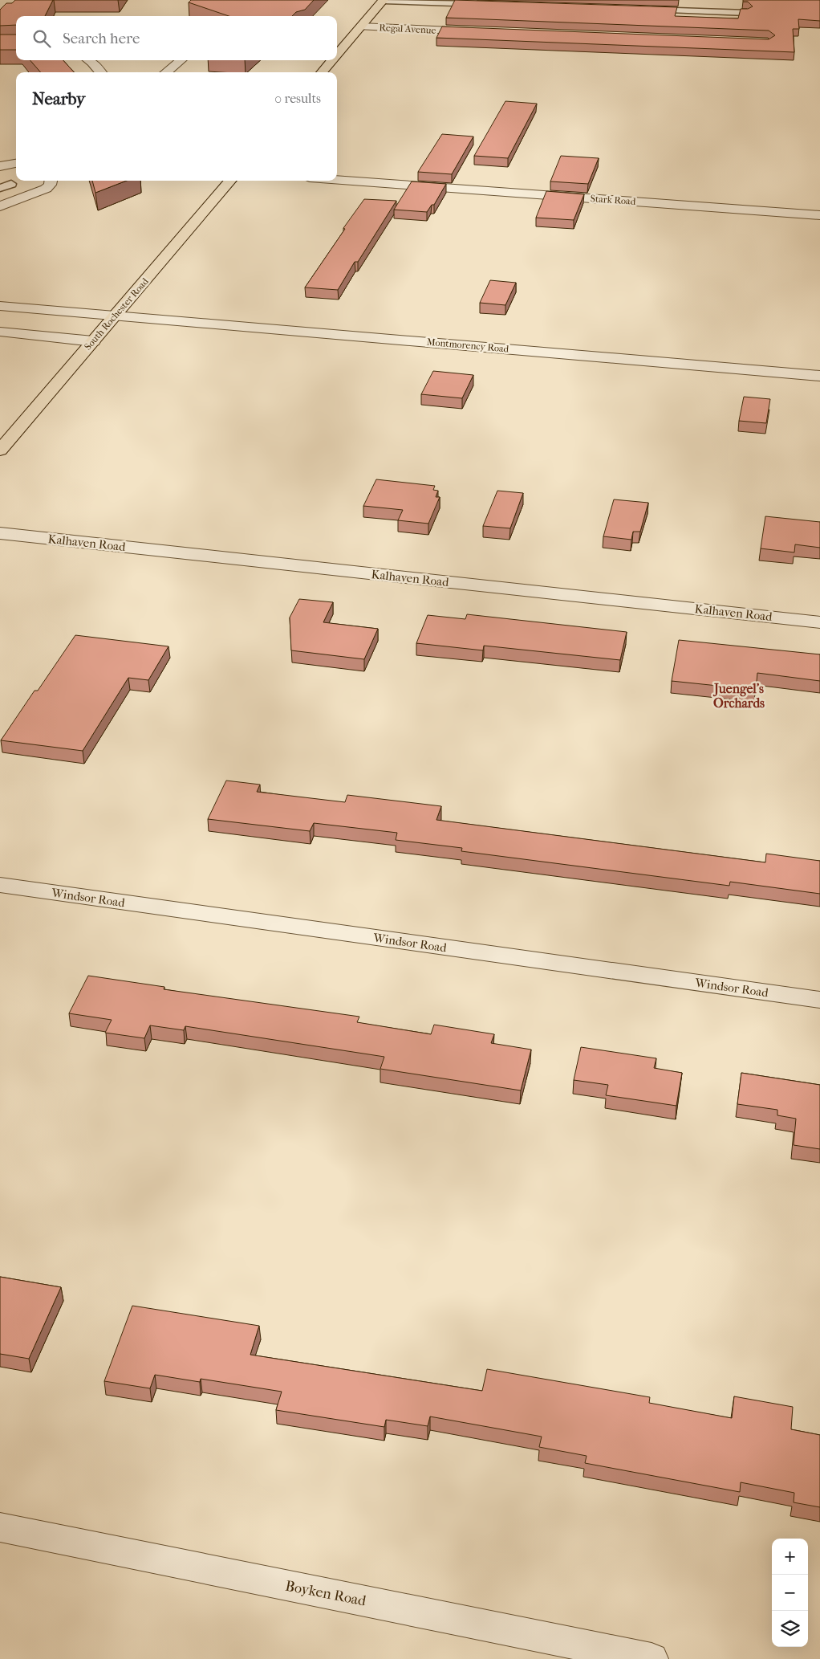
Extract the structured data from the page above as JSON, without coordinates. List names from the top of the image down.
{
  "streets": {
    "main road": ["South Rochester Road"],
    "street": [
      "Regal Avenue",
      "Stark Road",
      "Montmorency Road",
      "Kalhaven Road",
      "Windsor Road",
      "Boyken Road"
    ]
  },
  "crossings": [
    ["South Rochester Road", "Montmorency Road"]
  ],
  "districts": ["Juengel's Orchards"],
  "page": {
    "search": "Search here",
    "heading": ["Nearby", "0 results"],
    "map_buttons": ["+", "−"]
  }
}
